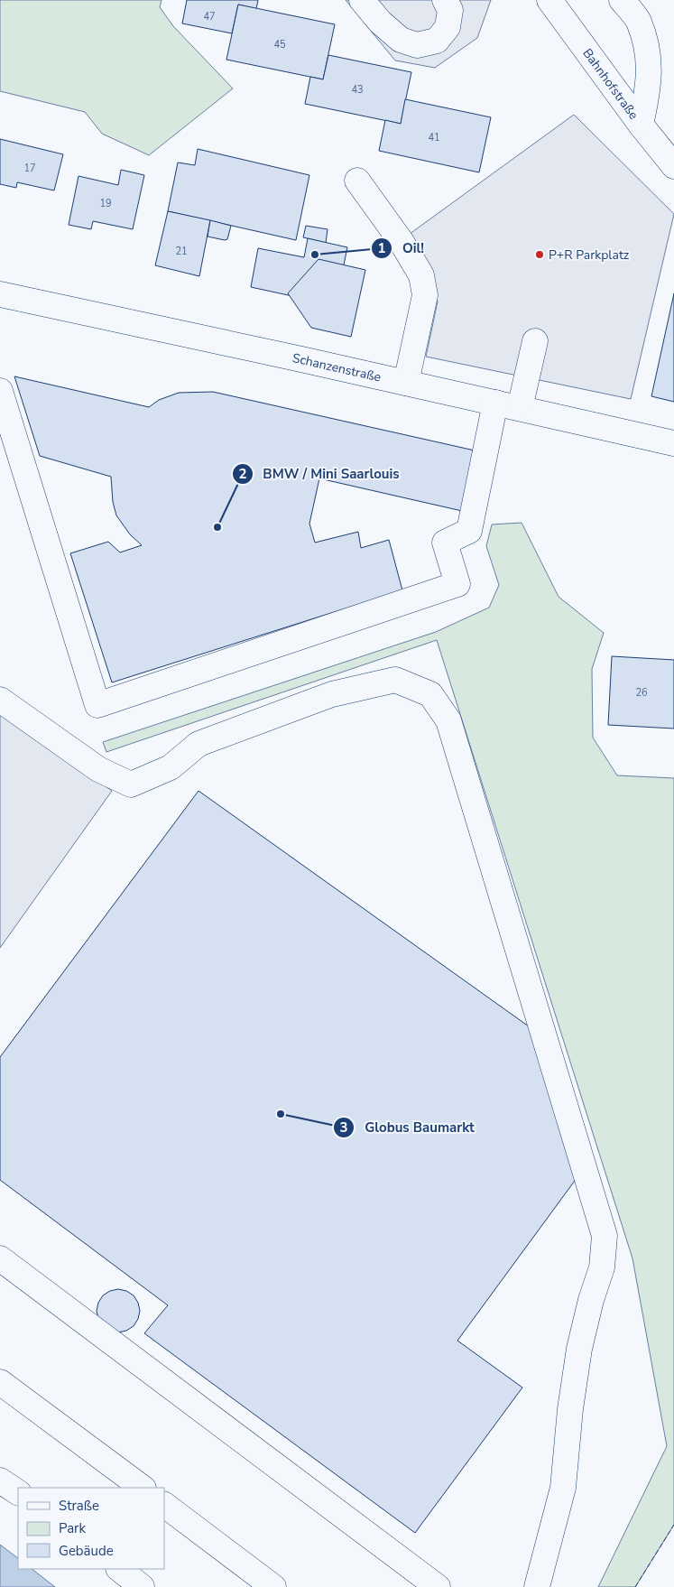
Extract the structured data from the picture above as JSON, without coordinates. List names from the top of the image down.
{
  "streets": {
    "street": ["Bahnhofstraße", "Schanzenstraße"]
  },
  "places": [
    "Oil!",
    "P+R Parkplatz",
    "BMW / Mini Saarlouis",
    "Globus Baumarkt"
  ],
  "house_numbers": [
    "47",
    "45",
    "43",
    "41",
    "17",
    "19",
    "21",
    "26"
  ],
  "legend": ["Straße", "Park", "Gebäude"]
}
